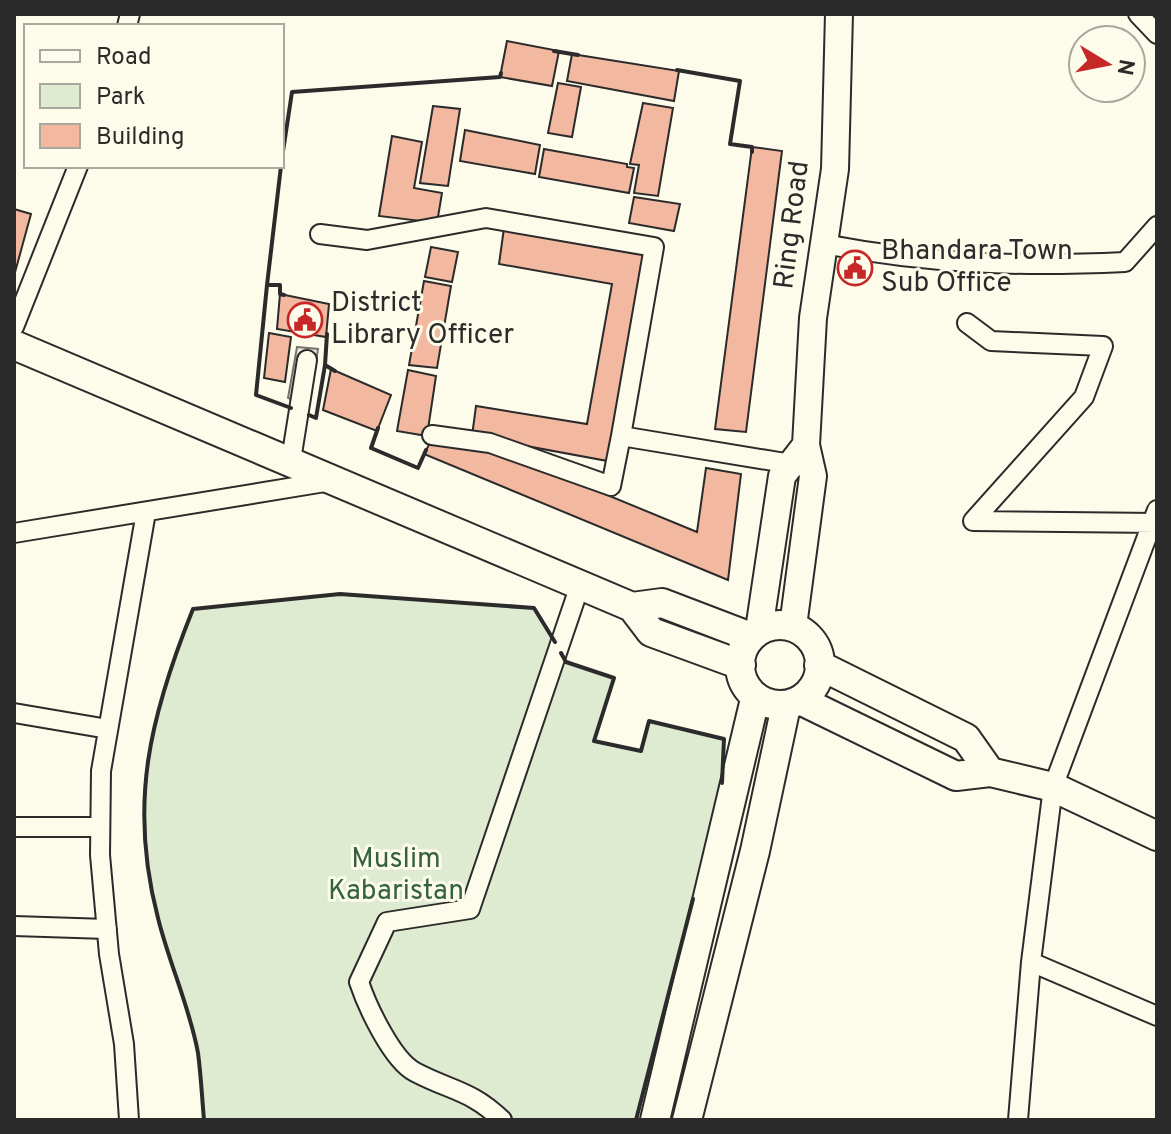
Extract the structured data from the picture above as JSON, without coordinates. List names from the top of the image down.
{
  "streets": {
    "street": ["Ring Road"]
  },
  "parks": ["Muslim Kabaristan"],
  "places": {
    "public building": ["Bhandara Town Sub Office", "District Library Officer"]
  },
  "legend": ["Road", "Park", "Building"],
  "north": "right"
}
